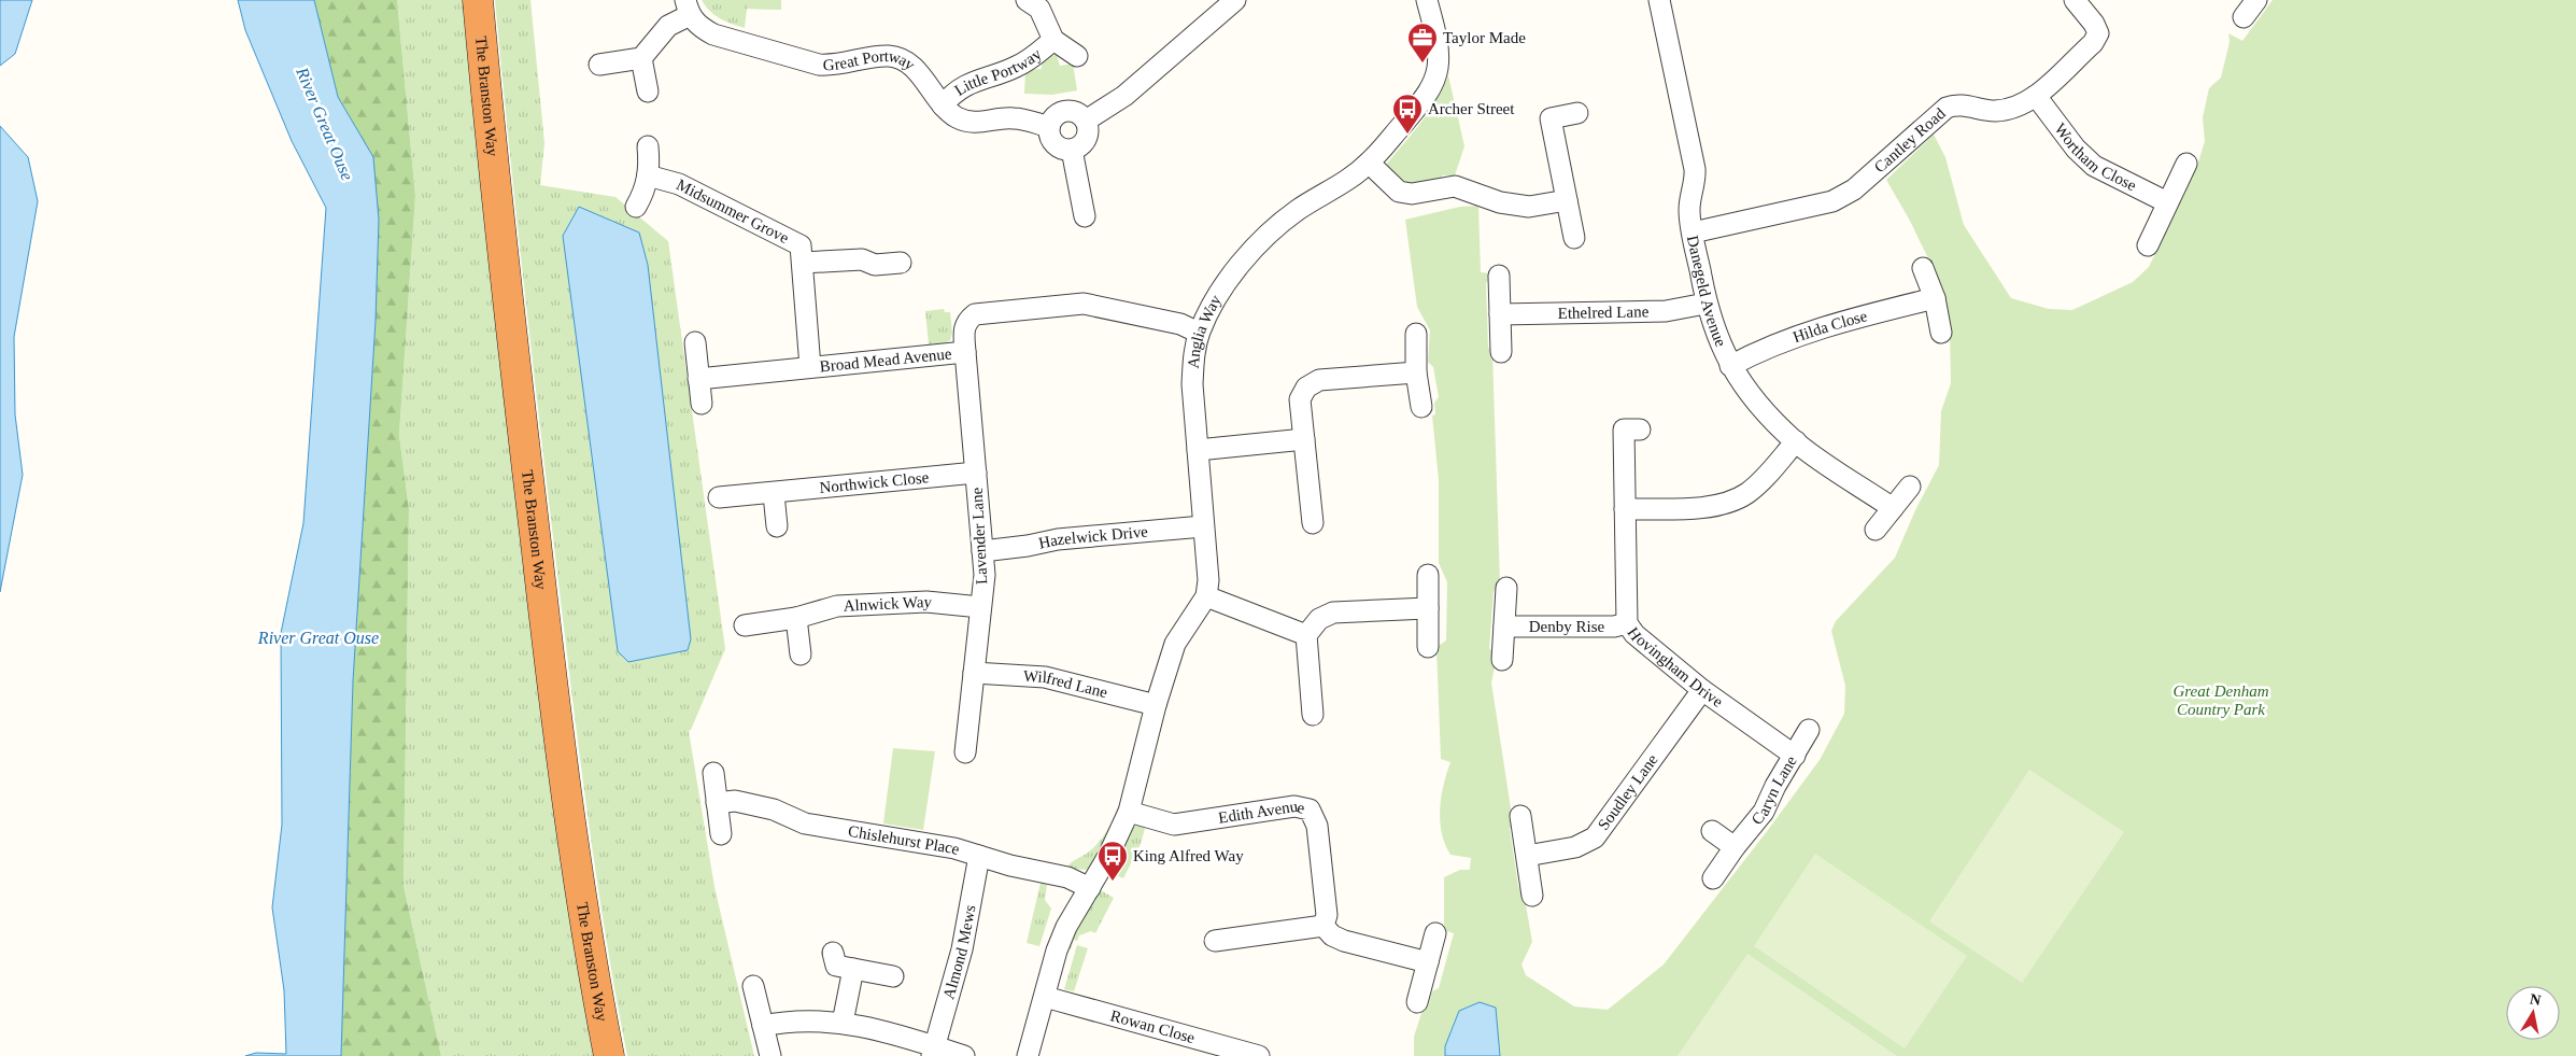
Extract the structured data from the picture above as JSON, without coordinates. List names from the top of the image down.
{
  "streets": {
    "highway": ["The Branston Way"],
    "street": [
      "Great Portway",
      "Little Portway",
      "Cantley Road",
      "Wortham Close",
      "Midsummer Grove",
      "Danegeld Avenue",
      "Ethelred Lane",
      "Hilda Close",
      "Anglia Way",
      "Broad Mead Avenue",
      "Northwick Close",
      "Lavender Lane",
      "Hazelwick Drive",
      "Alnwick Way",
      "Denby Rise",
      "Hovingham Drive",
      "Wilfred Lane",
      "Caryn Lane",
      "Soudley Lane",
      "Edith Avenue",
      "Chislehurst Place",
      "Almond Mews",
      "Rowan Close"
    ]
  },
  "crossings": [
    ["Great Portway", "Little Portway"],
    ["Cantley Road", "Wortham Close"],
    ["Cantley Road", "Danegeld Avenue"],
    ["Midsummer Grove", "Broad Mead Avenue"],
    ["Danegeld Avenue", "Ethelred Lane"],
    ["Danegeld Avenue", "Hilda Close"],
    ["Anglia Way", "Broad Mead Avenue"],
    ["Anglia Way", "Hazelwick Drive"],
    ["Broad Mead Avenue", "Lavender Lane"],
    ["Northwick Close", "Lavender Lane"],
    ["Lavender Lane", "Hazelwick Drive"],
    ["Lavender Lane", "Alnwick Way"],
    ["Lavender Lane", "Wilfred Lane"],
    ["Denby Rise", "Hovingham Drive"],
    ["Hovingham Drive", "Caryn Lane"],
    ["Hovingham Drive", "Soudley Lane"],
    ["Chislehurst Place", "Almond Mews"]
  ],
  "water": ["River Great Ouse"],
  "parks": ["Great Denham Country Park"],
  "places": {
    "office": ["Taylor Made"],
    "bus stop": ["Archer Street", "King Alfred Way"]
  },
  "north": "top"
}
